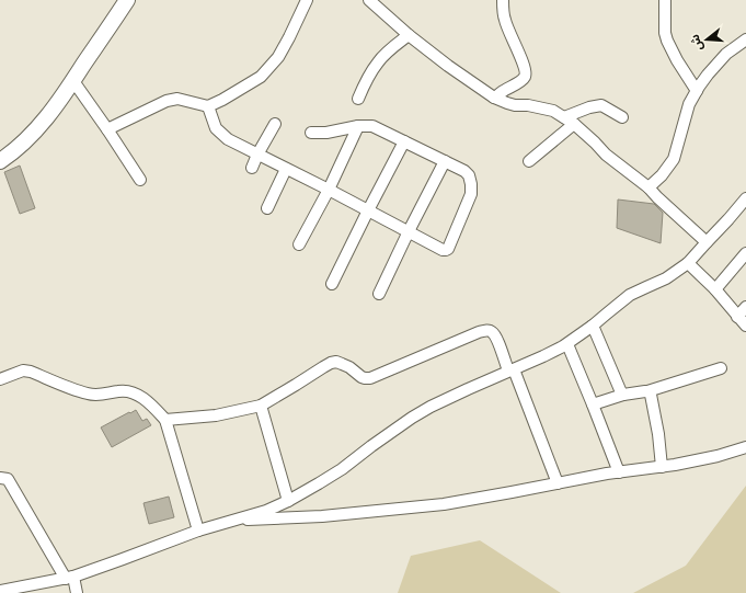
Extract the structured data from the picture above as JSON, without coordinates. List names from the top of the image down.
{
  "north": "left"
}
